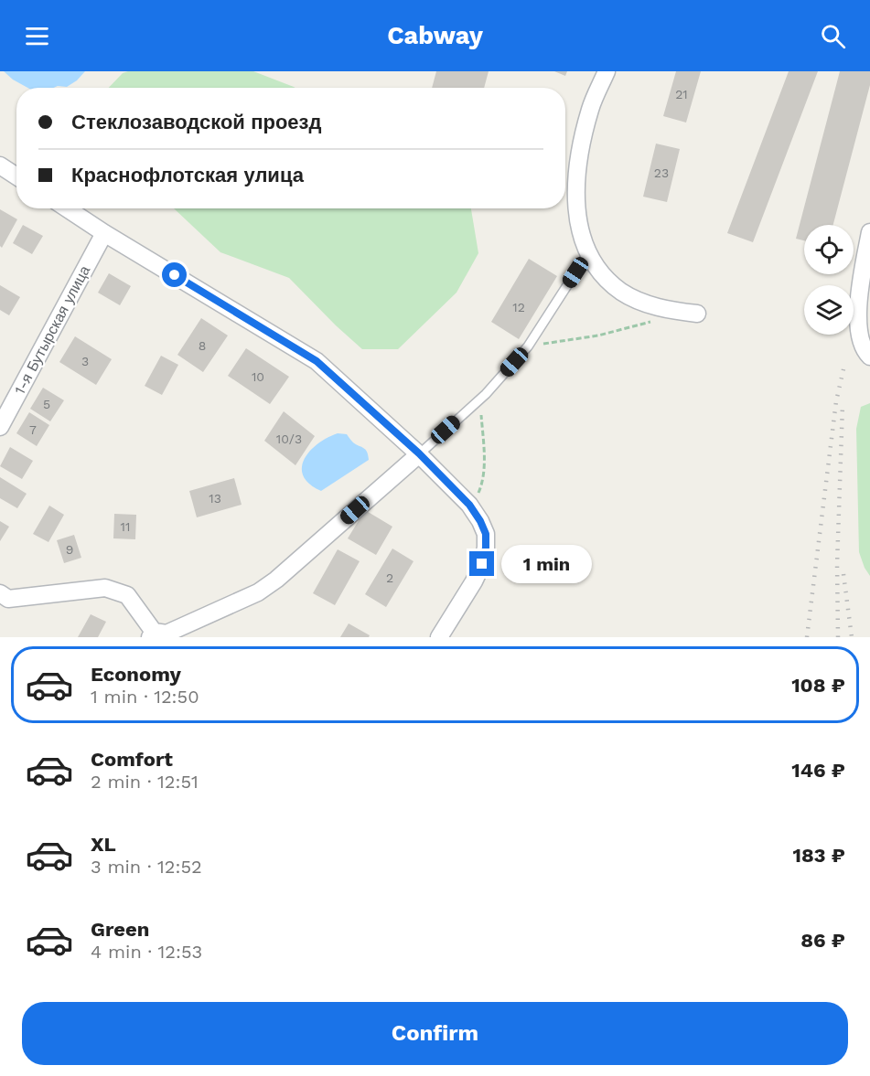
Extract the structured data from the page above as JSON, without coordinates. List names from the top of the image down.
{
  "streets": {
    "street": ["1-я Бутырская улица"]
  },
  "house_numbers": [
    "21",
    "23",
    "12",
    "8",
    "3",
    "10",
    "5",
    "7",
    "10/3",
    "13",
    "11",
    "9",
    "2"
  ],
  "page": {
    "header": "Cabway",
    "banner": ["Стеклозаводской проезд", "Краснофлотская улица"],
    "bubble": "1 min",
    "list": [
      {
        "name": "Economy",
        "note": "1 min · 12:50",
        "value": "108 ₽"
      },
      {
        "name": "Comfort",
        "note": "2 min · 12:51",
        "value": "146 ₽"
      },
      {
        "name": "XL",
        "note": "3 min · 12:52",
        "value": "183 ₽"
      },
      {
        "name": "Green",
        "note": "4 min · 12:53",
        "value": "86 ₽"
      }
    ],
    "buttons": "Confirm"
  }
}
